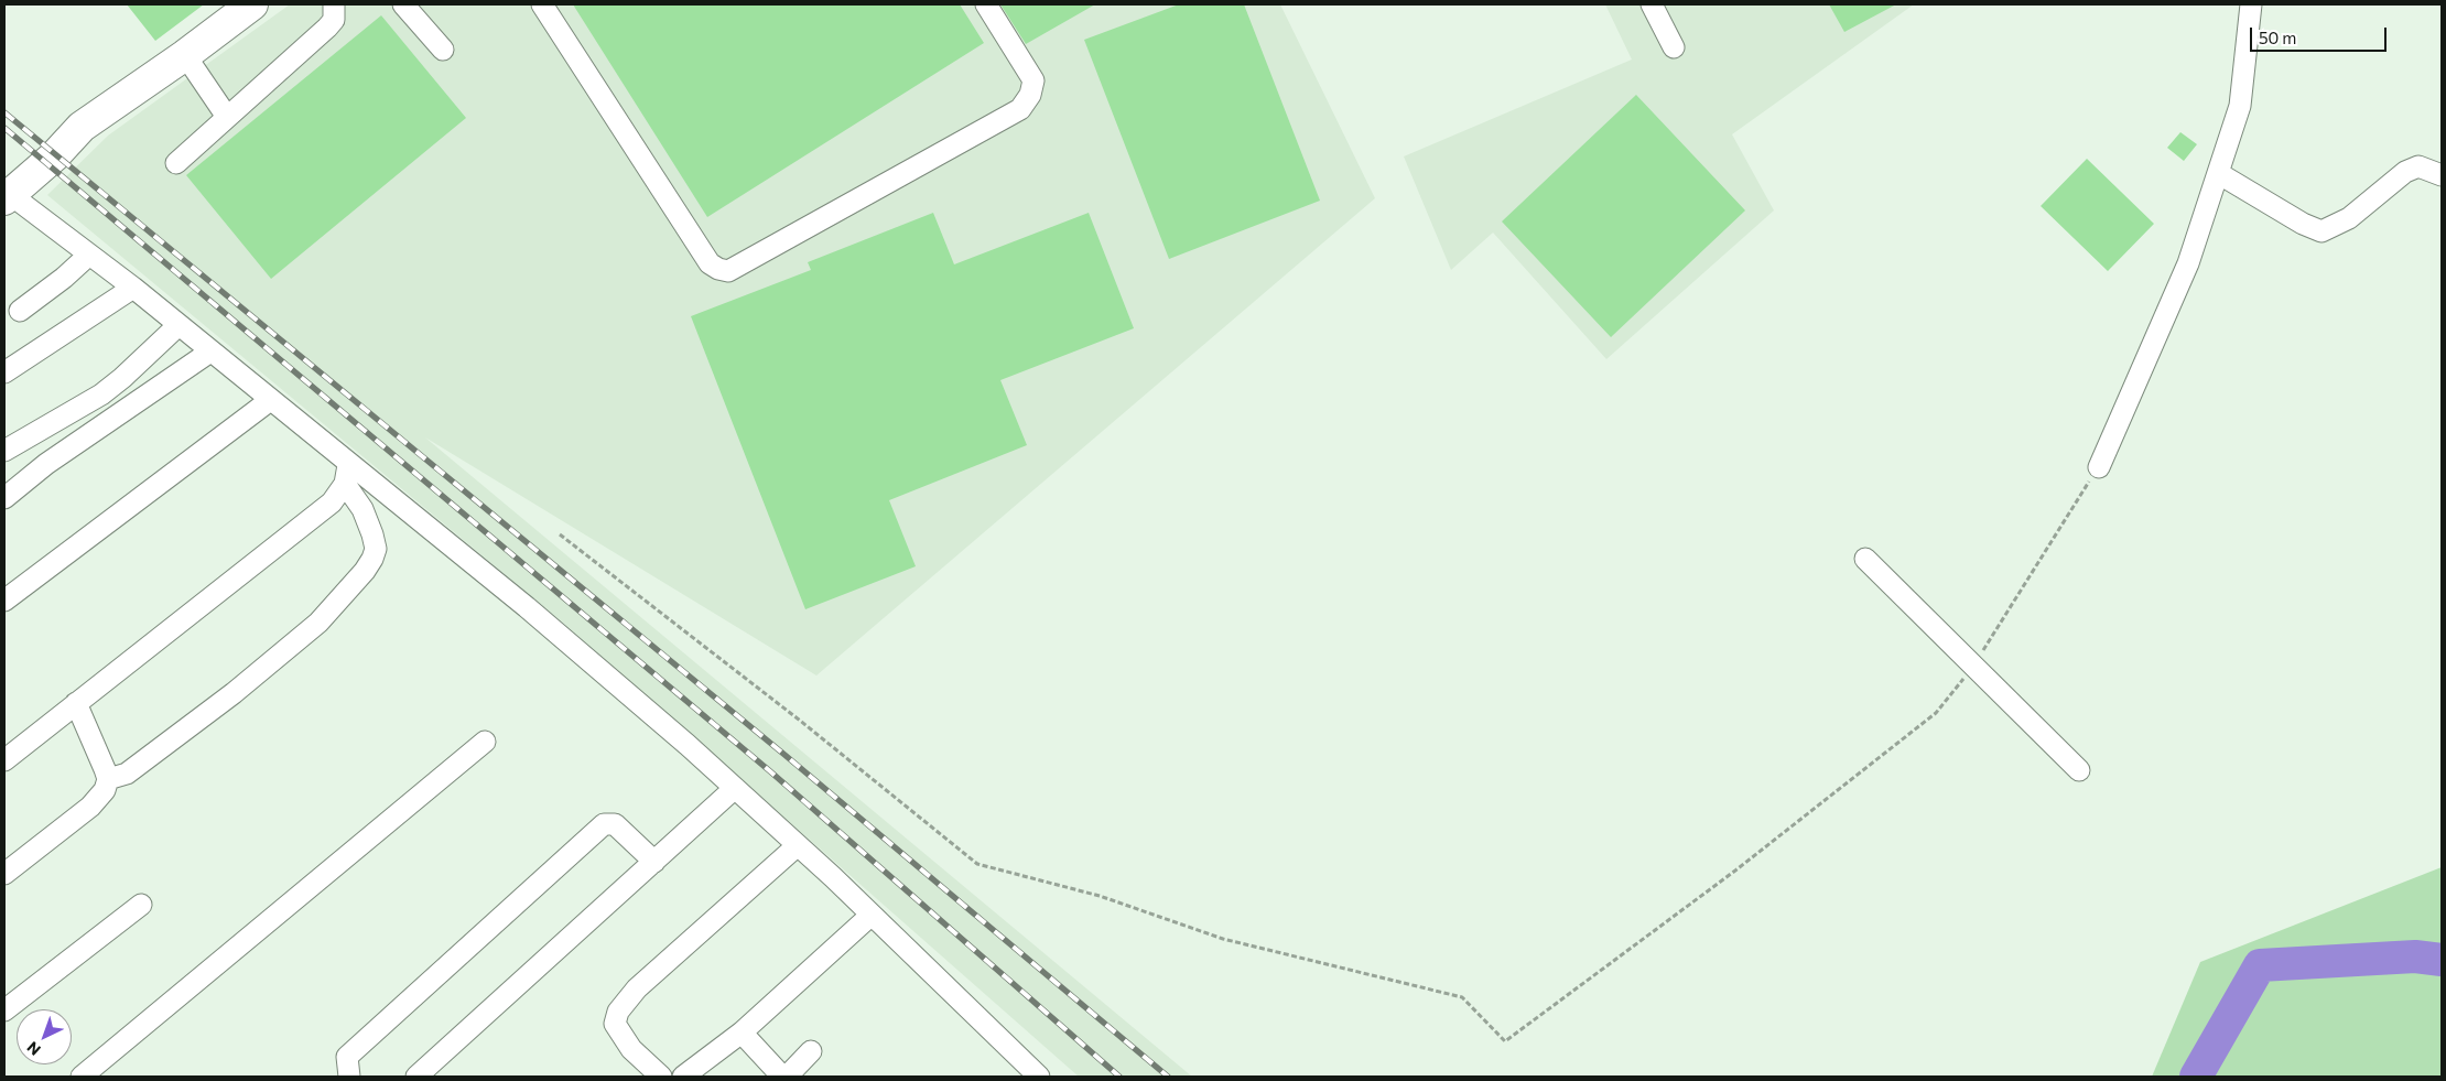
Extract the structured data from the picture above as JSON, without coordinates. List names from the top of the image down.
{
  "scale_bar": "50 m",
  "north": "bottom left"
}
